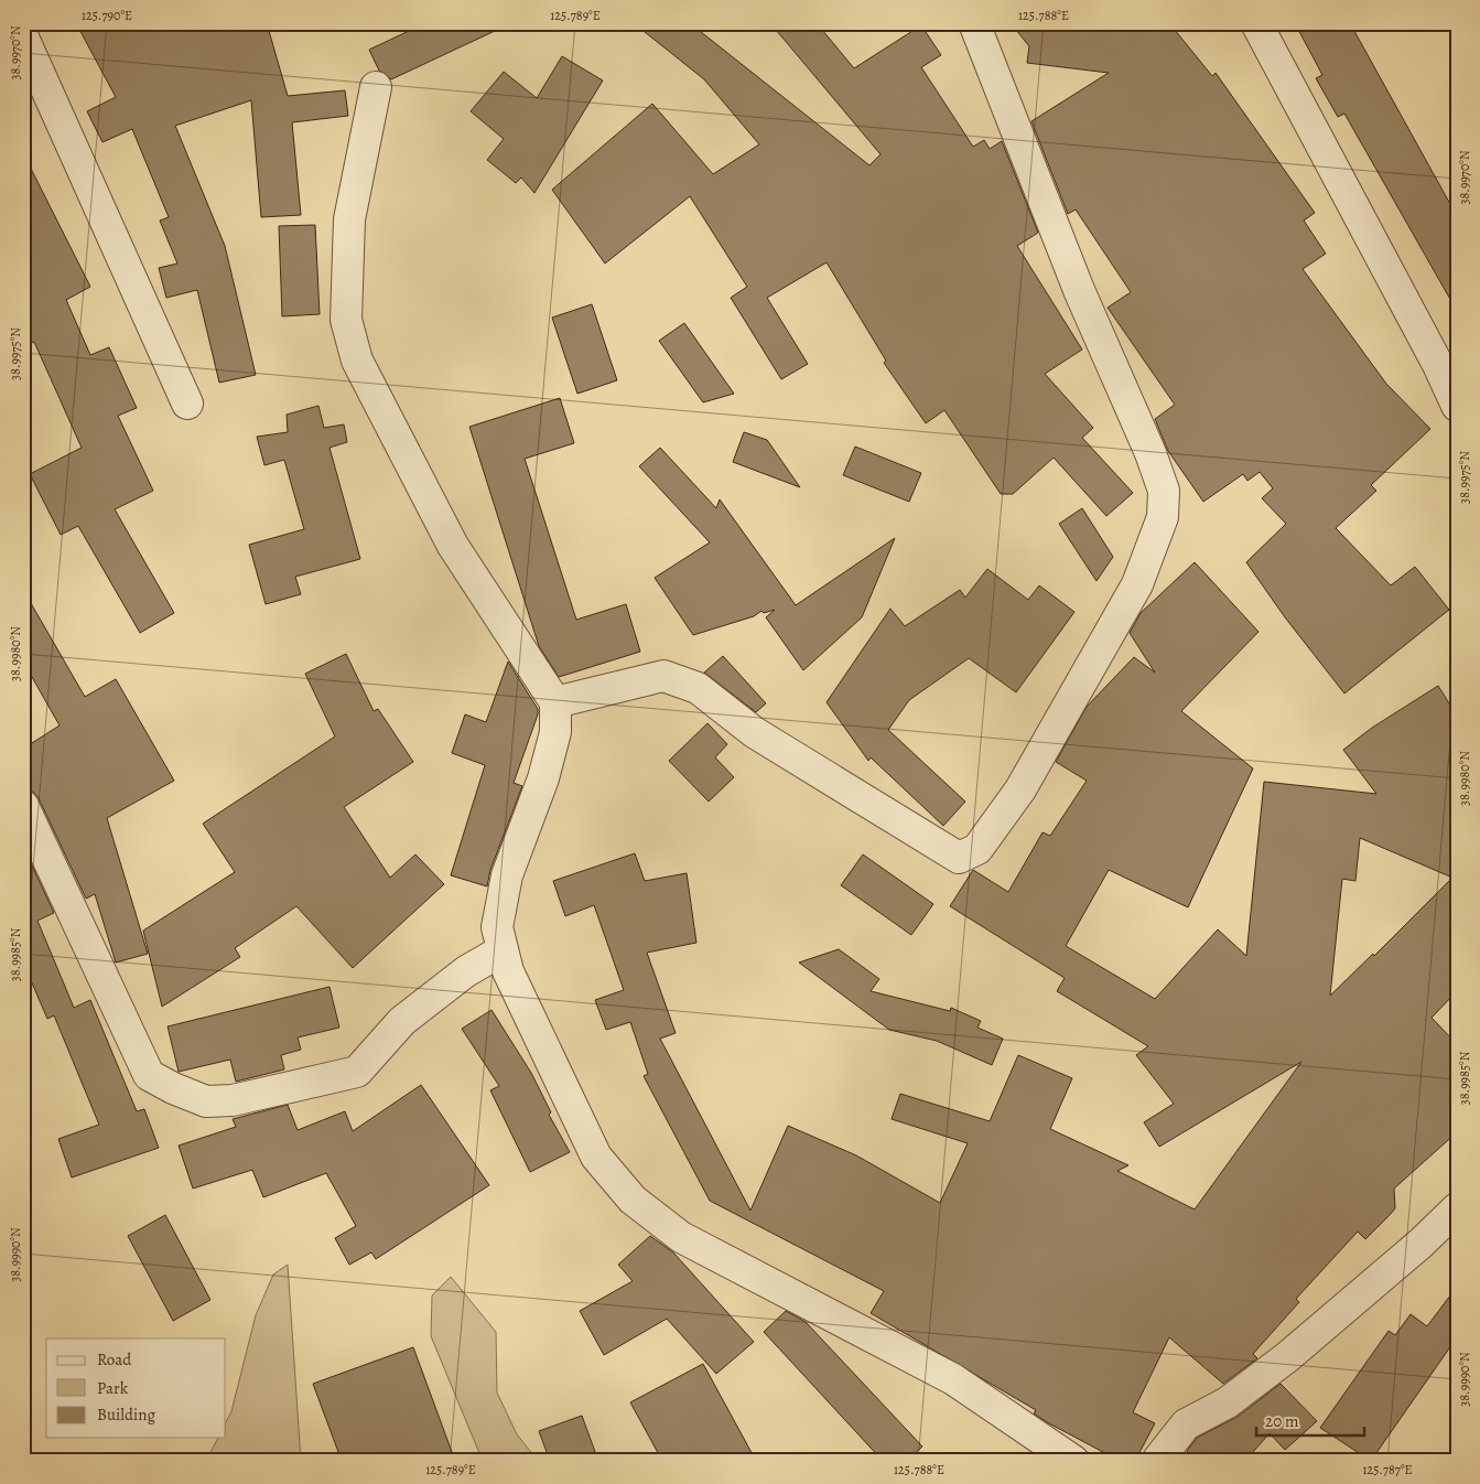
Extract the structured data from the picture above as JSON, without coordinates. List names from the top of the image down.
{
  "legend": ["Road", "Park", "Building"],
  "scale_bar": "20 m",
  "coordinates": [
    "125.790°E",
    "125.789°E",
    "125.788°E",
    "38.9970°N",
    "38.9975°N",
    "38.9980°N",
    "38.9985°N",
    "38.9990°N",
    "125.787°E"
  ]
}
